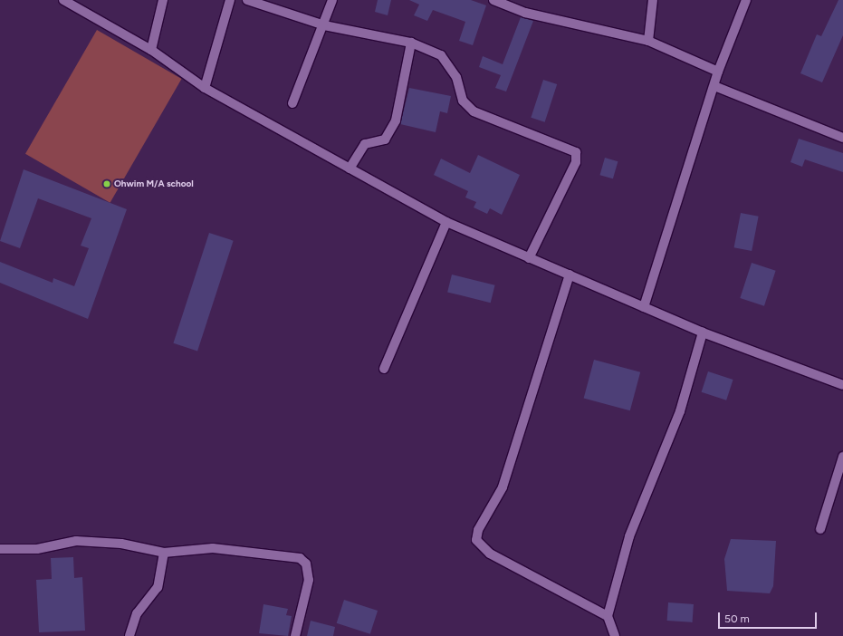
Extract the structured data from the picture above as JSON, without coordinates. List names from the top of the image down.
{
  "places": ["Ohwim M/A school"],
  "scale_bar": "50 m"
}
